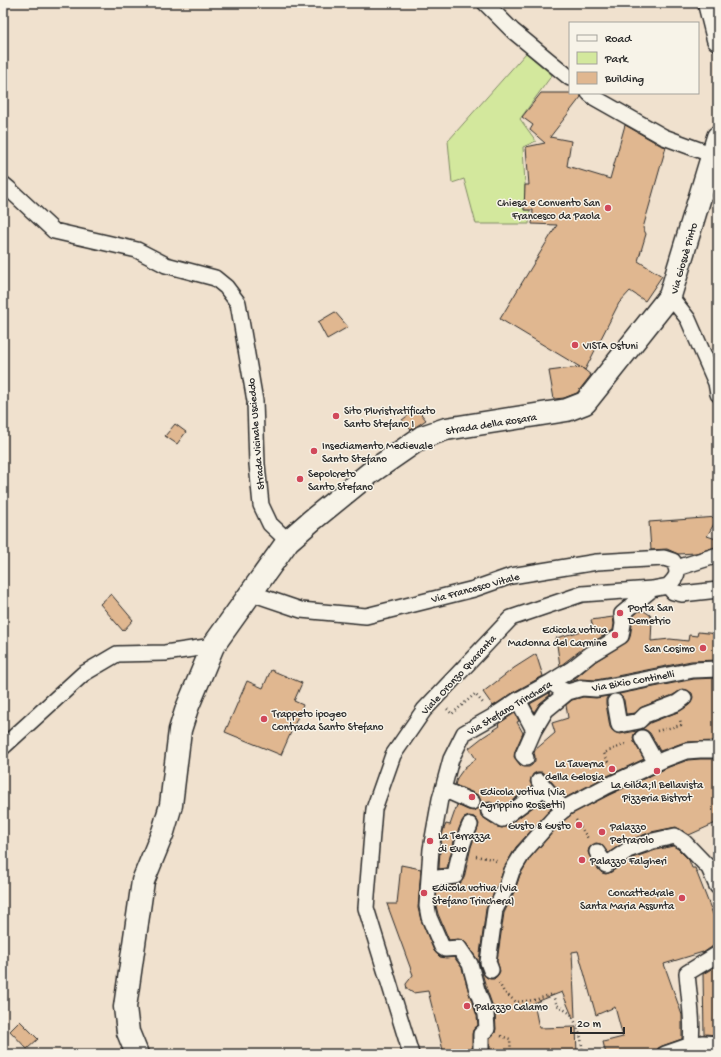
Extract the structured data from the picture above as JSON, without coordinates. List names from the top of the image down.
{
  "streets": {
    "street": [
      "Via Giosuè Pinto",
      "Strada della Rosara",
      "Strada Vicinale Uscieddo",
      "Via Francesco Vitale",
      "Viale Oronzo Quaranta",
      "Via Bixio Continelli",
      "Via Stefano Trinchera"
    ]
  },
  "crossings": [
    ["Via Giosuè Pinto", "Strada della Rosara"],
    ["Strada della Rosara", "Strada Vicinale Uscieddo"],
    ["Strada della Rosara", "Via Francesco Vitale"],
    ["Viale Oronzo Quaranta", "Via Stefano Trinchera"]
  ],
  "places": [
    "Chiesa e Convento San Francesco da Paola",
    "VISTA Ostuni",
    "Sito Pluristratificato Santo Stefano I",
    "Insediamento Medievale Santo Stefano",
    "Sepolcreto Santo Stefano",
    "Porta San Demetrio",
    "Edicola votiva Madonna del Carmine",
    "San Cosimo",
    "Trappeto ipogeo Contrada Santo Stefano",
    "La Taverna della Gelosia",
    "La Gilda;Il Bellavista Pizzeria Bistrot",
    "Edicola votiva (Via Agrippino Rossetti)",
    "Gusto & Gusto",
    "Palazzo Petrarolo",
    "La Terrazza di Evo",
    "Palazzo Falgheri",
    "Edicola votiva (Via Stefano Trinchera)",
    "Concattedrale Santa Maria Assunta",
    "Palazzo Calamo"
  ],
  "legend": ["Road", "Park", "Building"],
  "scale_bar": "20 m"
}
